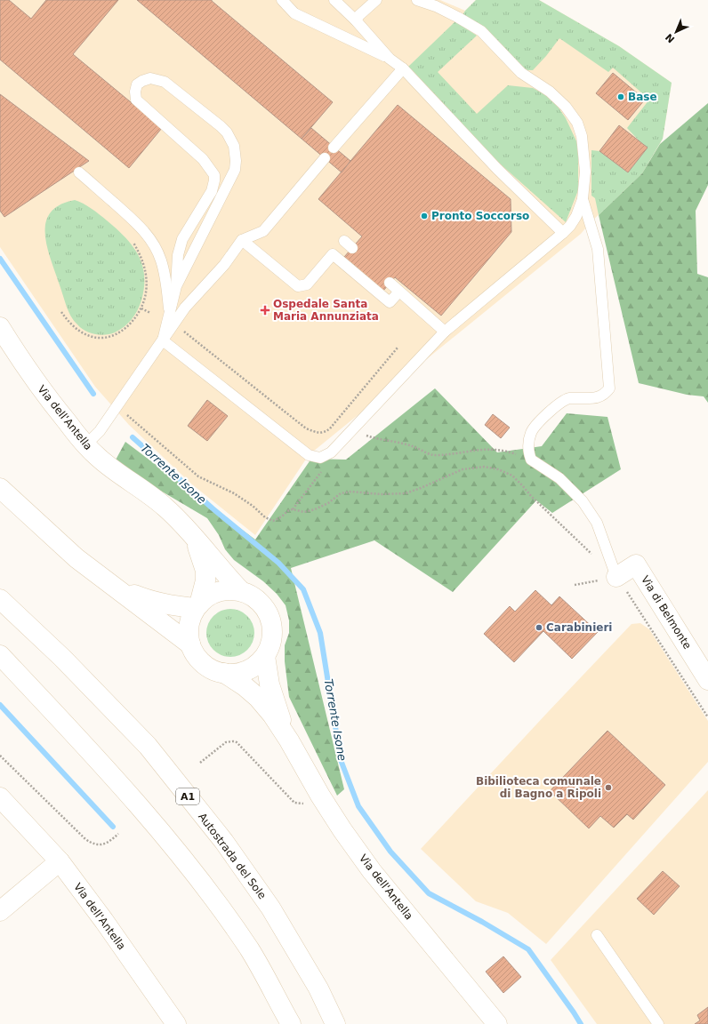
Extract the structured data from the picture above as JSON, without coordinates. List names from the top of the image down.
{
  "streets": {
    "main road": [
      "Via dell'Antella",
      "Via di Belmonte",
      "A1",
      "Autostrada del Sole"
    ]
  },
  "water": ["Torrente Isone"],
  "places": {
    "other": [
      "Base",
      "Pronto Soccorso",
      "Carabinieri",
      "Bibilioteca comunale di Bagno a Ripoli"
    ],
    "health": ["Ospedale Santa Maria Annunziata"]
  },
  "north": "bottom left"
}
